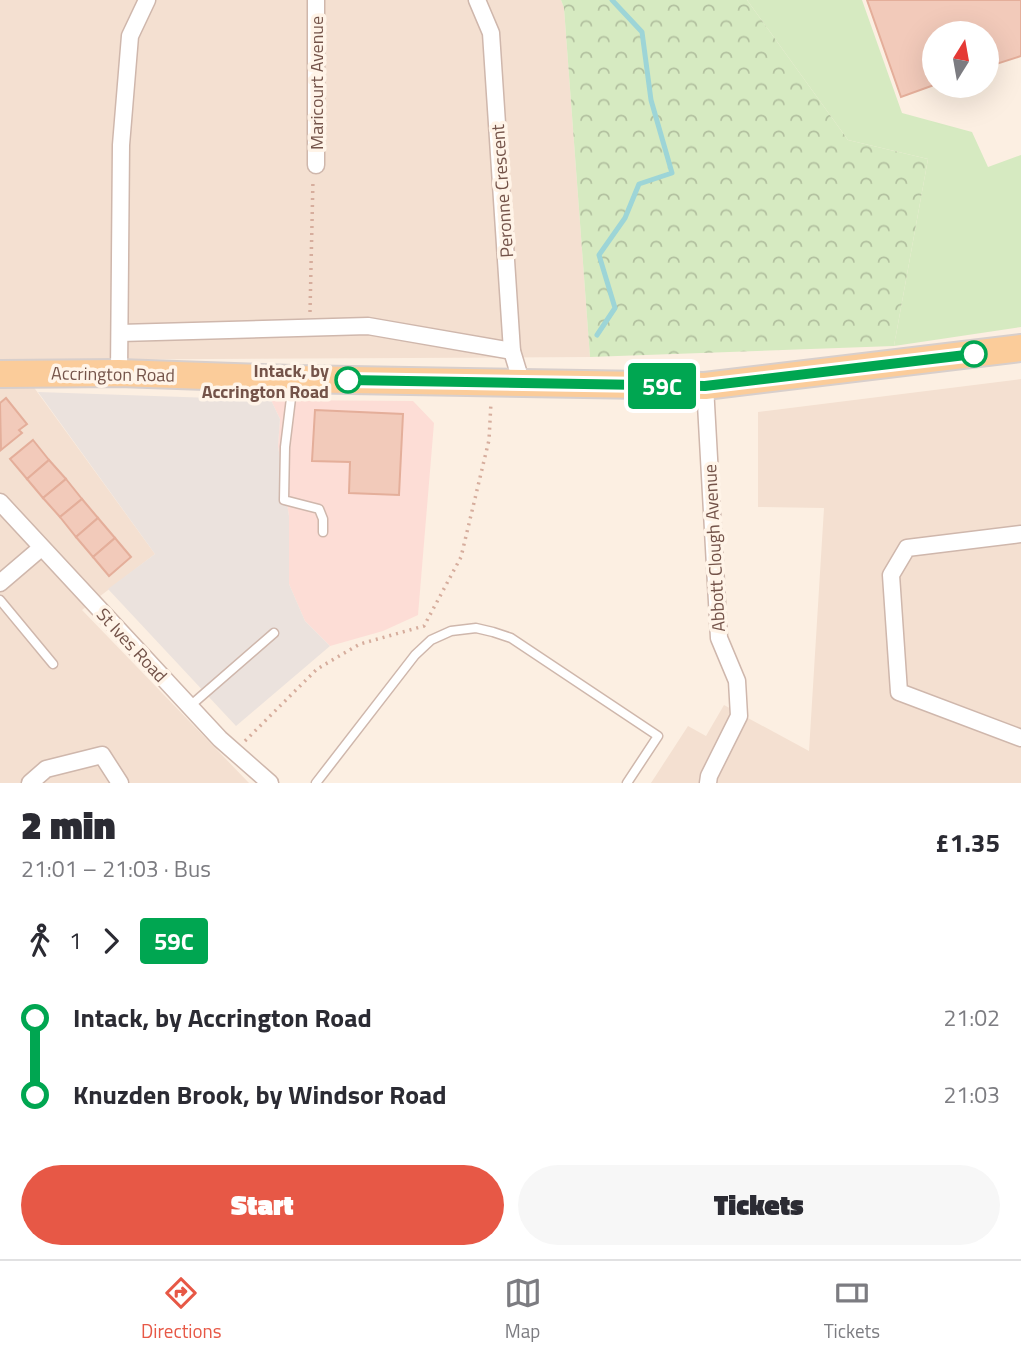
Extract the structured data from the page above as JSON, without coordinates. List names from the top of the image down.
{
  "streets": {
    "main road": ["Accrington Road"],
    "street": [
      "Maricourt Avenue",
      "Peronne Crescent",
      "Abbott Clough Avenue",
      "St Ives Road"
    ]
  },
  "crossings": [
    ["Peronne Crescent", "Accrington Road"],
    ["Accrington Road", "Abbott Clough Avenue"]
  ],
  "places": ["Intack, by Accrington Road"],
  "lines": ["bus line 59C"],
  "north": "top",
  "page": {
    "on_map": "59C",
    "heading": ["2 min", "21:01 – 21:03 · Bus", "£1.35"],
    "legs": ["1", "59C"],
    "list": [
      {
        "name": "Intack, by Accrington Road",
        "value": "21:02"
      },
      {
        "name": "Knuzden Brook, by Windsor Road",
        "value": "21:03"
      }
    ],
    "buttons": ["Start", "Tickets"],
    "tabs": ["Directions", "Map", "Tickets"]
  }
}
